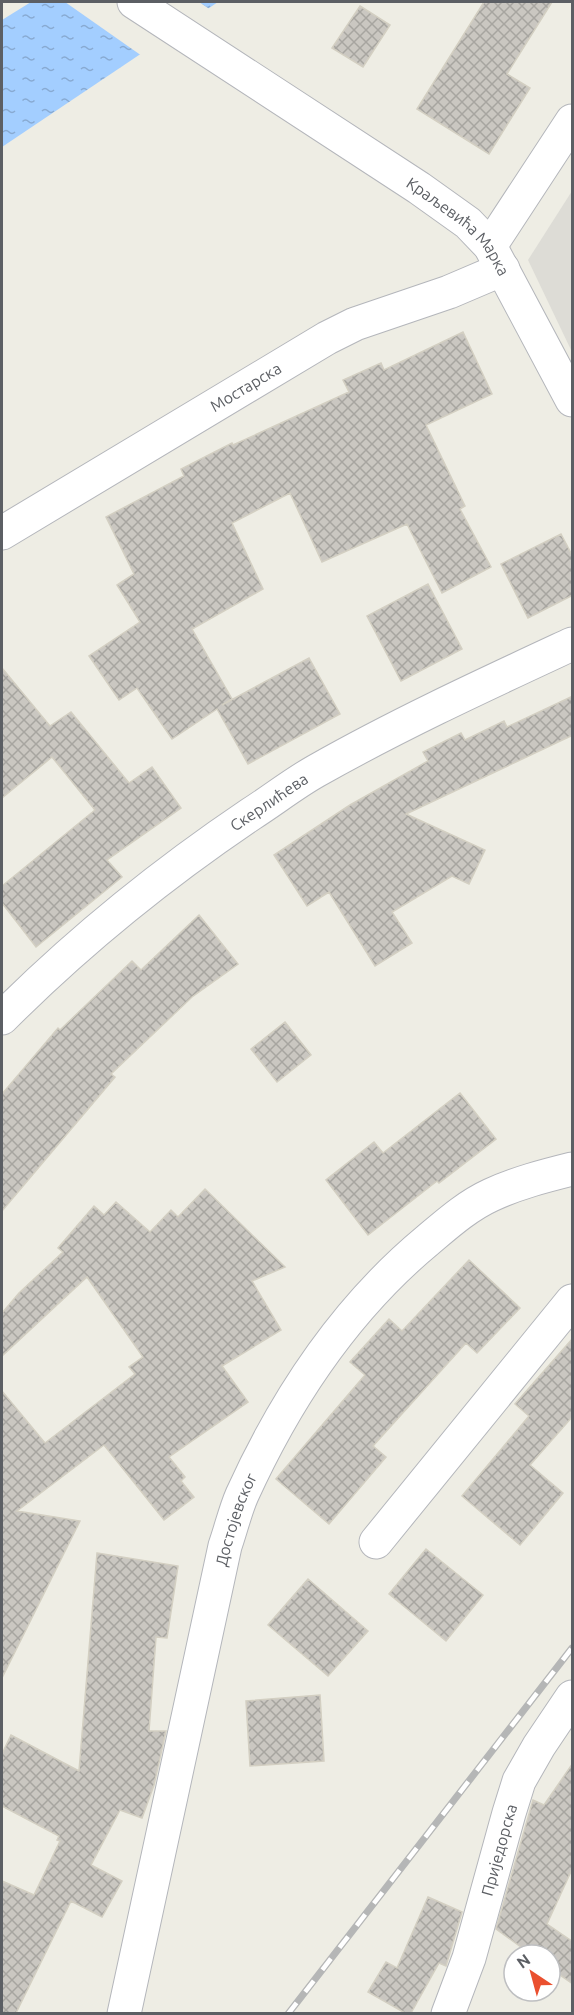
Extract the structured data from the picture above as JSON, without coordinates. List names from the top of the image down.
{
  "streets": {
    "street": [
      "Краљевића Марка",
      "Мостарска",
      "Скерлићева",
      "Достојевског",
      "Приједорска"
    ]
  },
  "crossings": [
    ["Краљевића Марка", "Мостарска"]
  ],
  "north": "top left"
}
